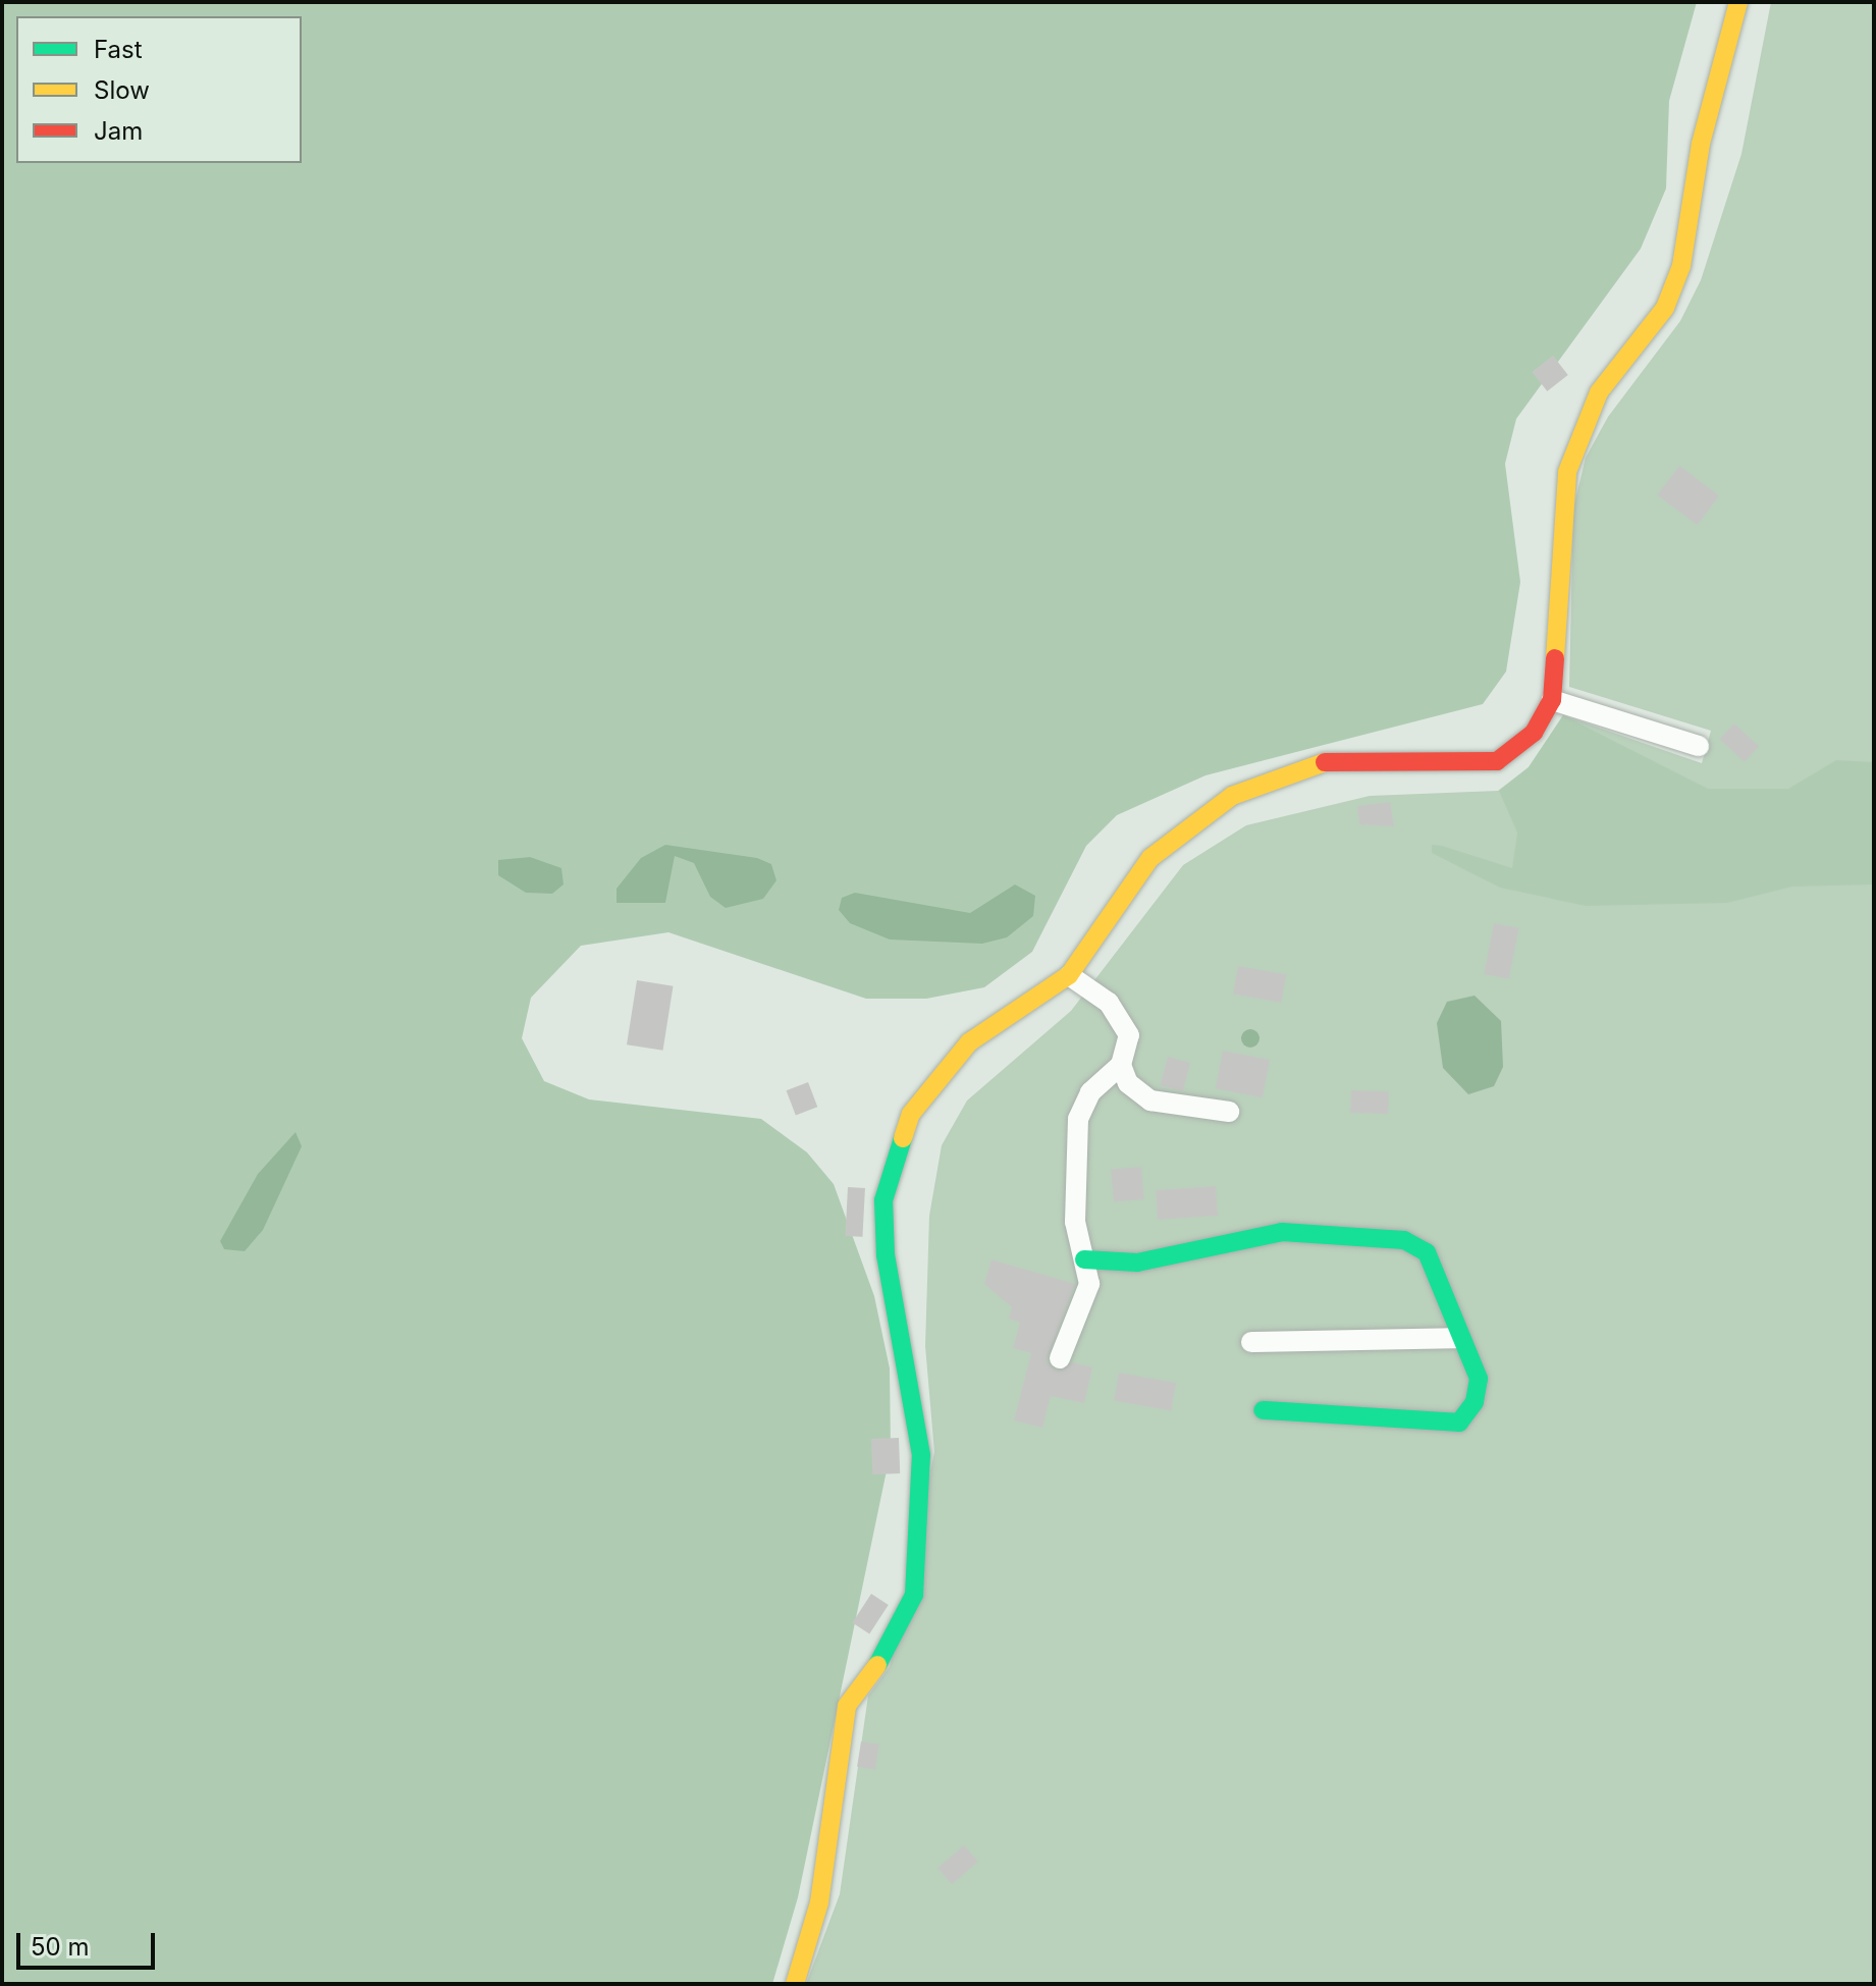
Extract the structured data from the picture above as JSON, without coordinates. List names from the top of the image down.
{
  "legend": ["Fast", "Slow", "Jam"],
  "scale_bar": "50 m"
}
